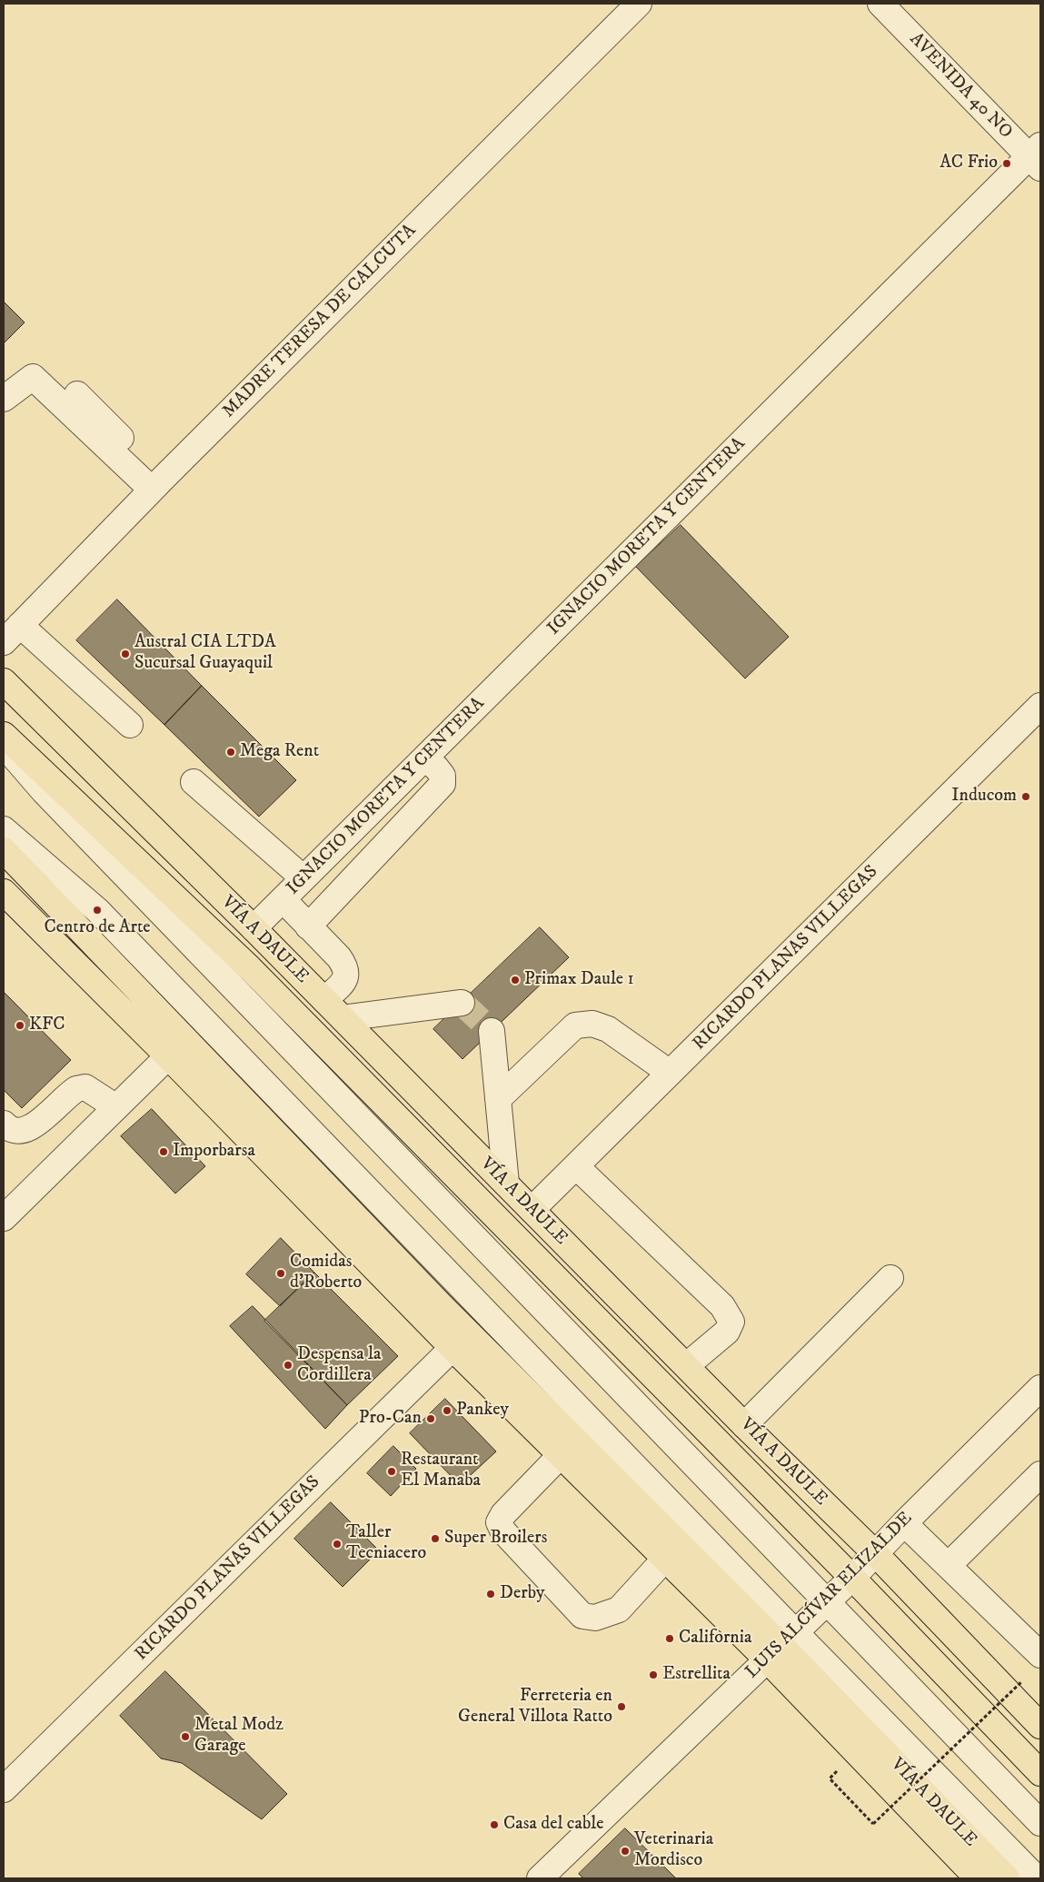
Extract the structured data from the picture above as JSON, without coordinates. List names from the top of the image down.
{
  "streets": {
    "main road": ["VÍA A DAULE"],
    "street": [
      "AVENIDA 40 NO",
      "MADRE TERESA DE CALCUTA",
      "IGNACIO MORETA Y CENTERA",
      "RICARDO PLANAS VILLEGAS",
      "LUIS ALCÍVAR ELIZALDE"
    ]
  },
  "crossings": [
    ["AVENIDA 40 NO", "IGNACIO MORETA Y CENTERA"],
    ["IGNACIO MORETA Y CENTERA", "VÍA A DAULE"],
    ["VÍA A DAULE", "RICARDO PLANAS VILLEGAS"],
    ["VÍA A DAULE", "LUIS ALCÍVAR ELIZALDE"]
  ],
  "places": [
    "AC Frio",
    "Austral CIA LTDA Sucursal Guayaquil",
    "Mega Rent",
    "Inducom",
    "Centro de Arte",
    "Primax Daule 1",
    "KFC",
    "Imporbarsa",
    "Comidas d'Roberto",
    "Despensa la Cordillera",
    "Pankey",
    "Pro-Can",
    "Restaurant El Manaba",
    "Super Broilers",
    "Taller Tecniacero",
    "Derby",
    "California",
    "Estrellita",
    "Ferreteria en General Villota Ratto",
    "Metal Modz Garage",
    "Casa del cable",
    "Veterinaria Mordisco"
  ]
}
